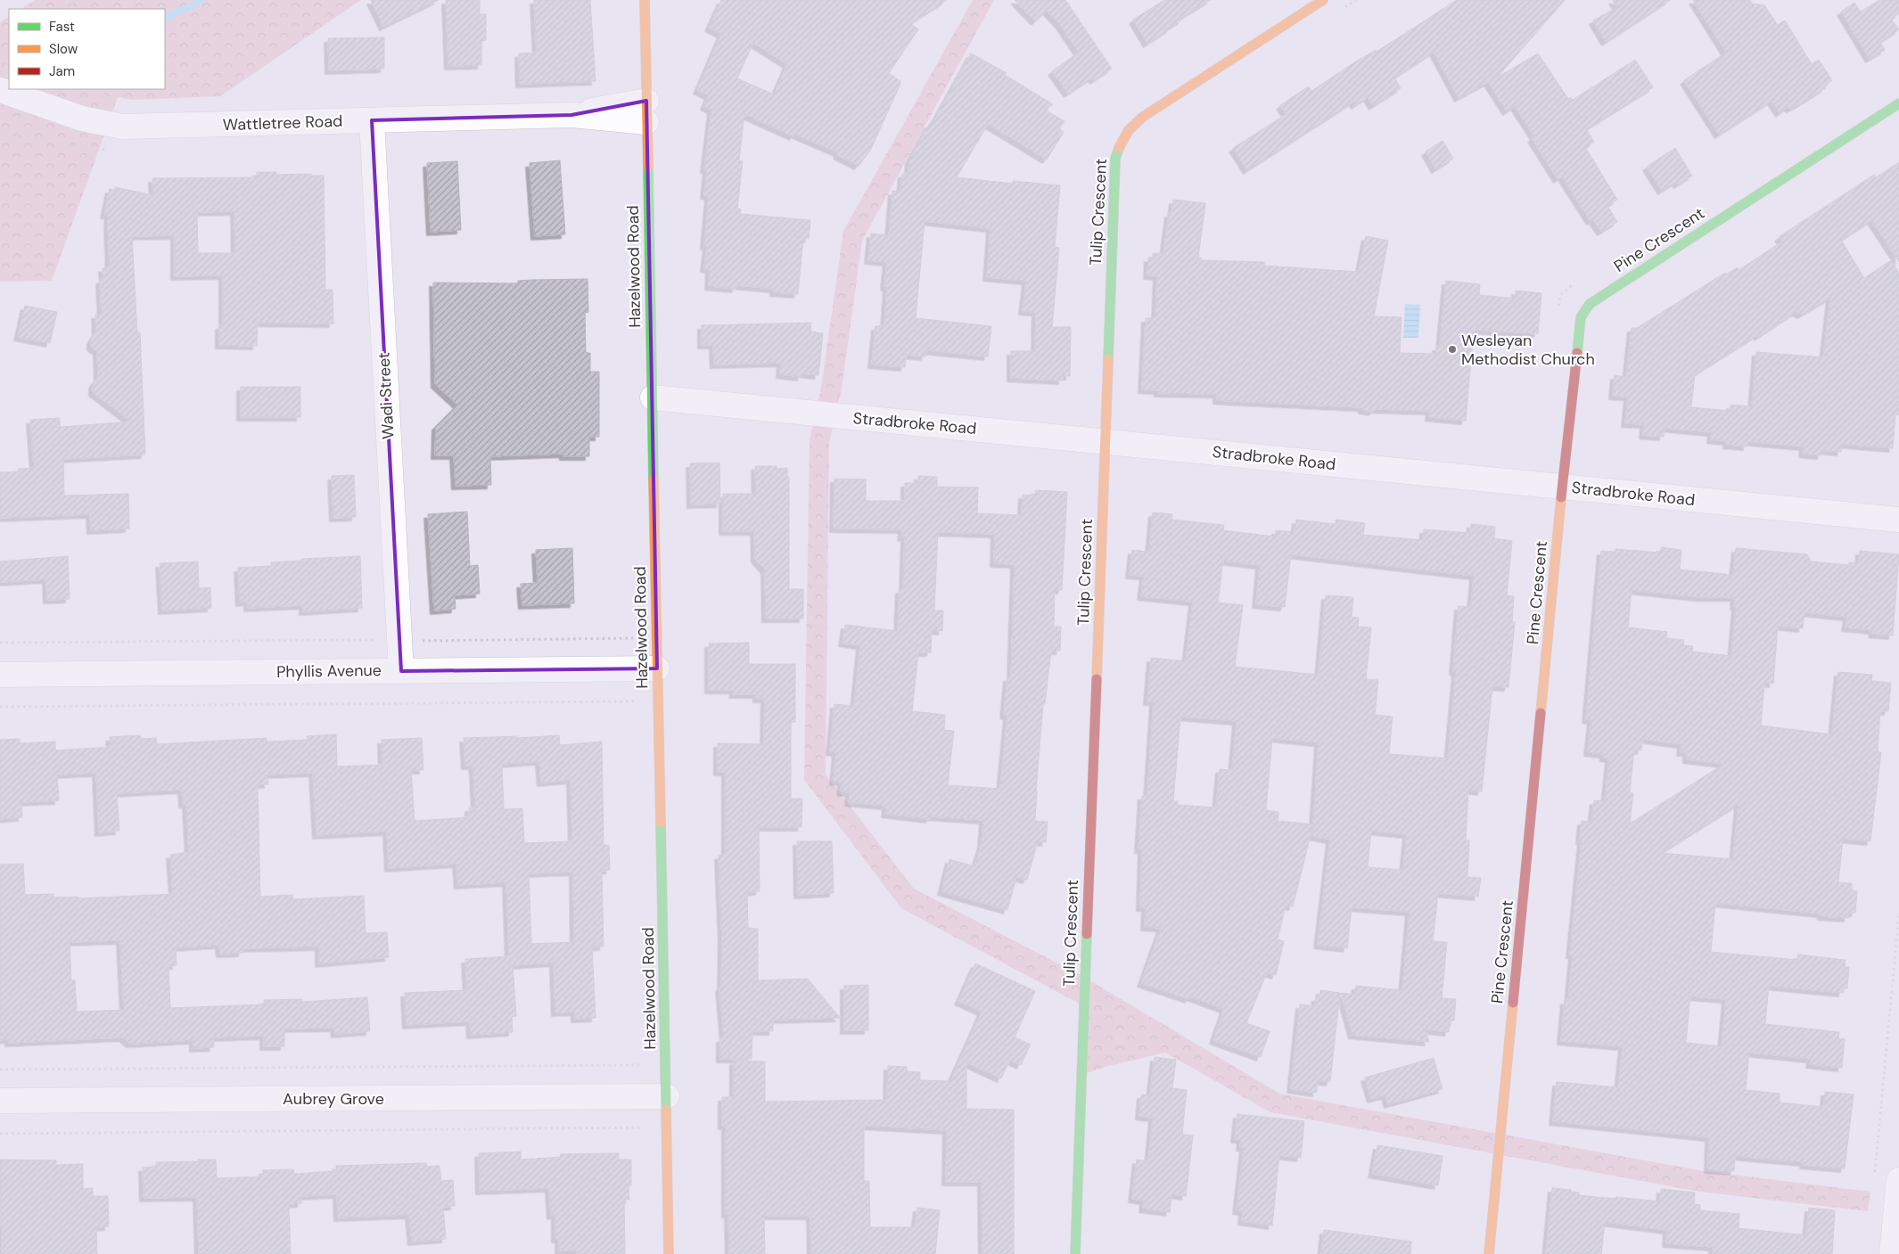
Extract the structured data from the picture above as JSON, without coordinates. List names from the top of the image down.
{
  "streets": {
    "street": [
      "Wattletree Road",
      "Tulip Crescent",
      "Pine Crescent",
      "Hazelwood Road",
      "Wadi Street",
      "Stradbroke Road",
      "Phyllis Avenue",
      "Aubrey Grove"
    ]
  },
  "crossings": [
    ["Wattletree Road", "Hazelwood Road"],
    ["Wattletree Road", "Wadi Street"],
    ["Tulip Crescent", "Stradbroke Road"],
    ["Pine Crescent", "Stradbroke Road"],
    ["Hazelwood Road", "Stradbroke Road"],
    ["Hazelwood Road", "Phyllis Avenue"],
    ["Hazelwood Road", "Aubrey Grove"],
    ["Wadi Street", "Phyllis Avenue"]
  ],
  "places": ["Wesleyan Methodist Church"],
  "legend": ["Fast", "Slow", "Jam"]
}
